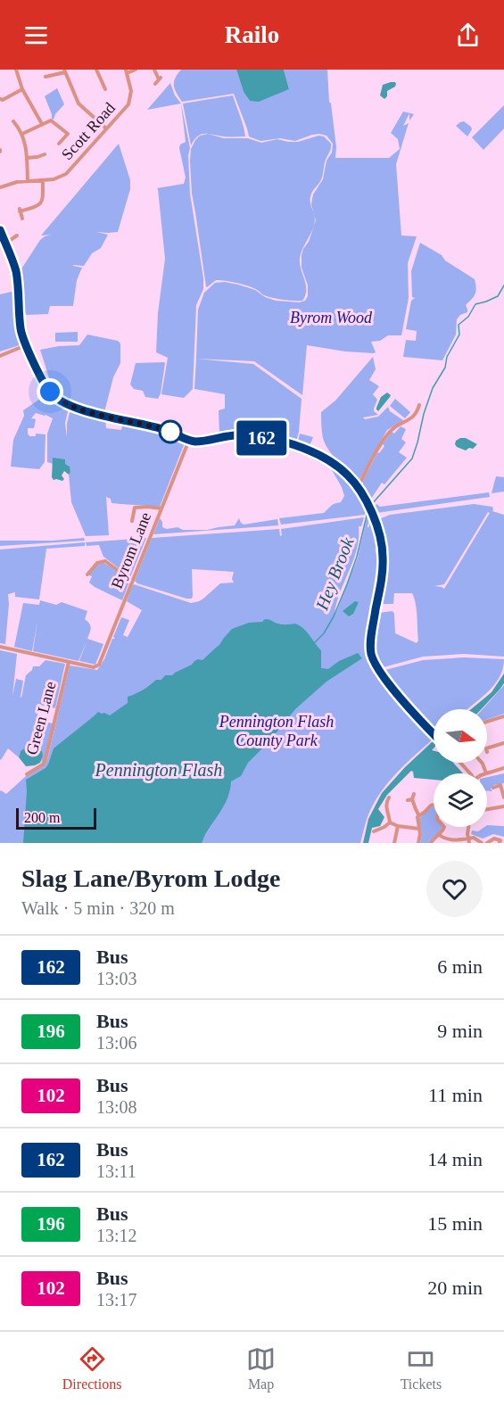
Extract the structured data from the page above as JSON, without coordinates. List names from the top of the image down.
{
  "streets": {
    "street": ["Scott Road", "Byrom Lane", "Green Lane"]
  },
  "crossings": [
    ["Byrom Lane", "Green Lane"]
  ],
  "water": ["Hey Brook", "Pennington Flash"],
  "parks": ["Byrom Wood", "Pennington Flash County Park"],
  "lines": ["bus line 162"],
  "scale_bar": "200 m",
  "north": "right",
  "page": {
    "header": "Railo",
    "on_map": "162",
    "scale": "200 m",
    "heading": ["Slag Lane/Byrom Lodge", "Walk · 5 min · 320 m"],
    "list": [
      {
        "mark": "162",
        "name": "Bus",
        "note": "13:03",
        "value": "6 min"
      },
      {
        "mark": "196",
        "name": "Bus",
        "note": "13:06",
        "value": "9 min"
      },
      {
        "mark": "102",
        "name": "Bus",
        "note": "13:08",
        "value": "11 min"
      },
      {
        "mark": "162",
        "name": "Bus",
        "note": "13:11",
        "value": "14 min"
      },
      {
        "mark": "196",
        "name": "Bus",
        "note": "13:12",
        "value": "15 min"
      },
      {
        "mark": "102",
        "name": "Bus",
        "note": "13:17",
        "value": "20 min"
      }
    ],
    "tabs": ["Directions", "Map", "Tickets"]
  }
}
